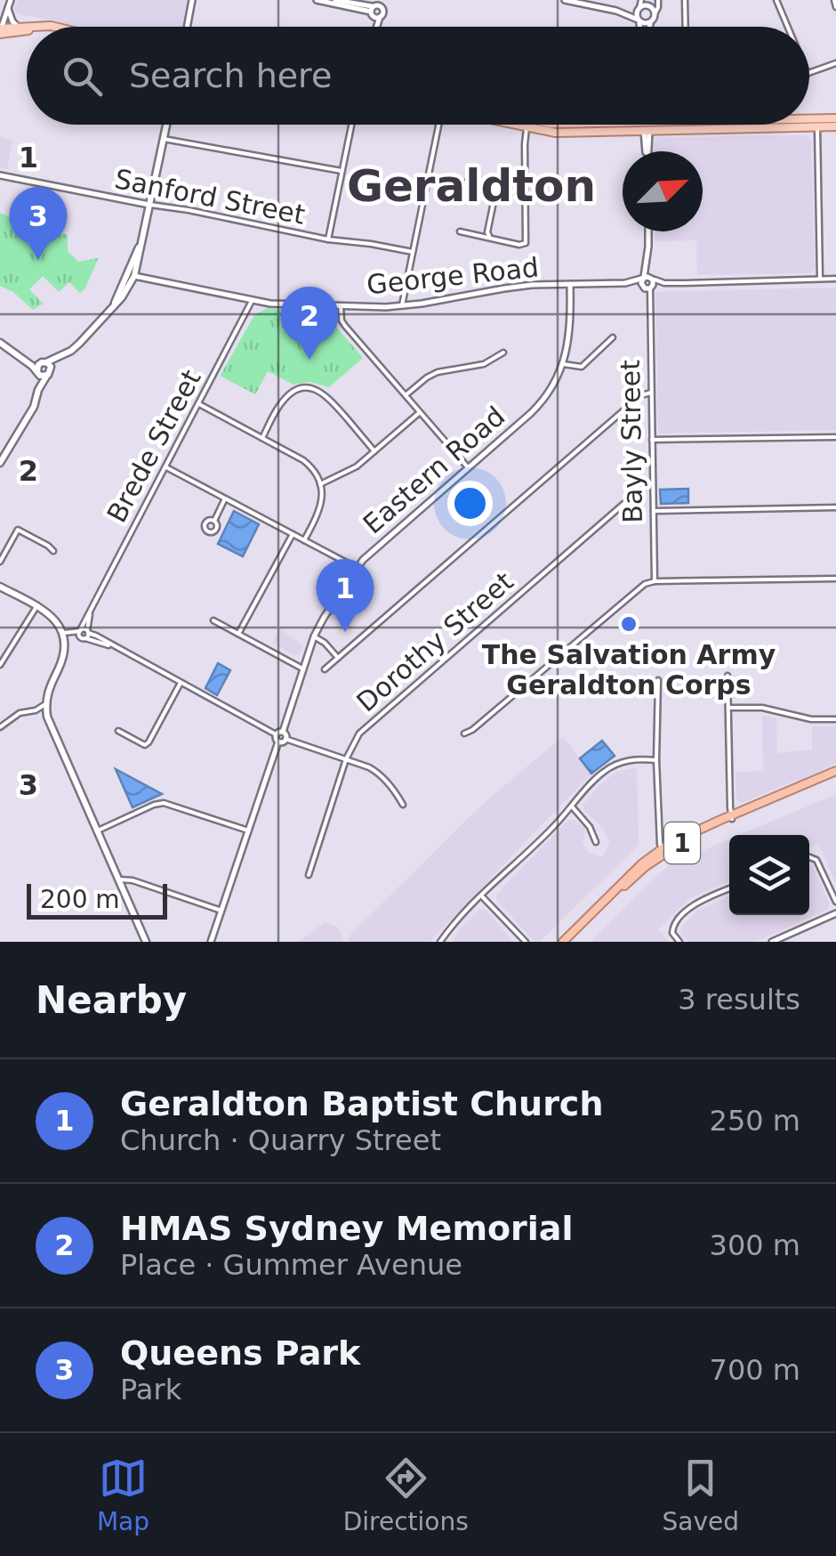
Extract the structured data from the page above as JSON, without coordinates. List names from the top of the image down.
{
  "streets": {
    "highway": ["1"],
    "street": [
      "Sanford Street",
      "George Road",
      "Bayly Street",
      "Brede Street",
      "Eastern Road",
      "Dorothy Street"
    ]
  },
  "crossings": [
    ["George Road", "Bayly Street"],
    ["George Road", "Brede Street"],
    ["George Road", "Eastern Road"],
    ["Bayly Street", "Dorothy Street"]
  ],
  "districts": ["Geraldton"],
  "places": ["The Salvation Army Geraldton Corps"],
  "scale_bar": "200 m",
  "north": "top right",
  "page": {
    "search": "Search here",
    "pins": ["3", "2", "1"],
    "scale": "200 m",
    "heading": ["Nearby", "3 results"],
    "list": [
      {
        "mark": "1",
        "name": "Geraldton Baptist Church",
        "note": "Church · Quarry Street",
        "value": "250 m"
      },
      {
        "mark": "2",
        "name": "HMAS Sydney Memorial",
        "note": "Place · Gummer Avenue",
        "value": "300 m"
      },
      {
        "mark": "3",
        "name": "Queens Park",
        "note": "Park",
        "value": "700 m"
      }
    ],
    "nav": ["Map", "Directions", "Saved"]
  },
  "grid": {
    "rows": ["1", "2", "3"]
  }
}
